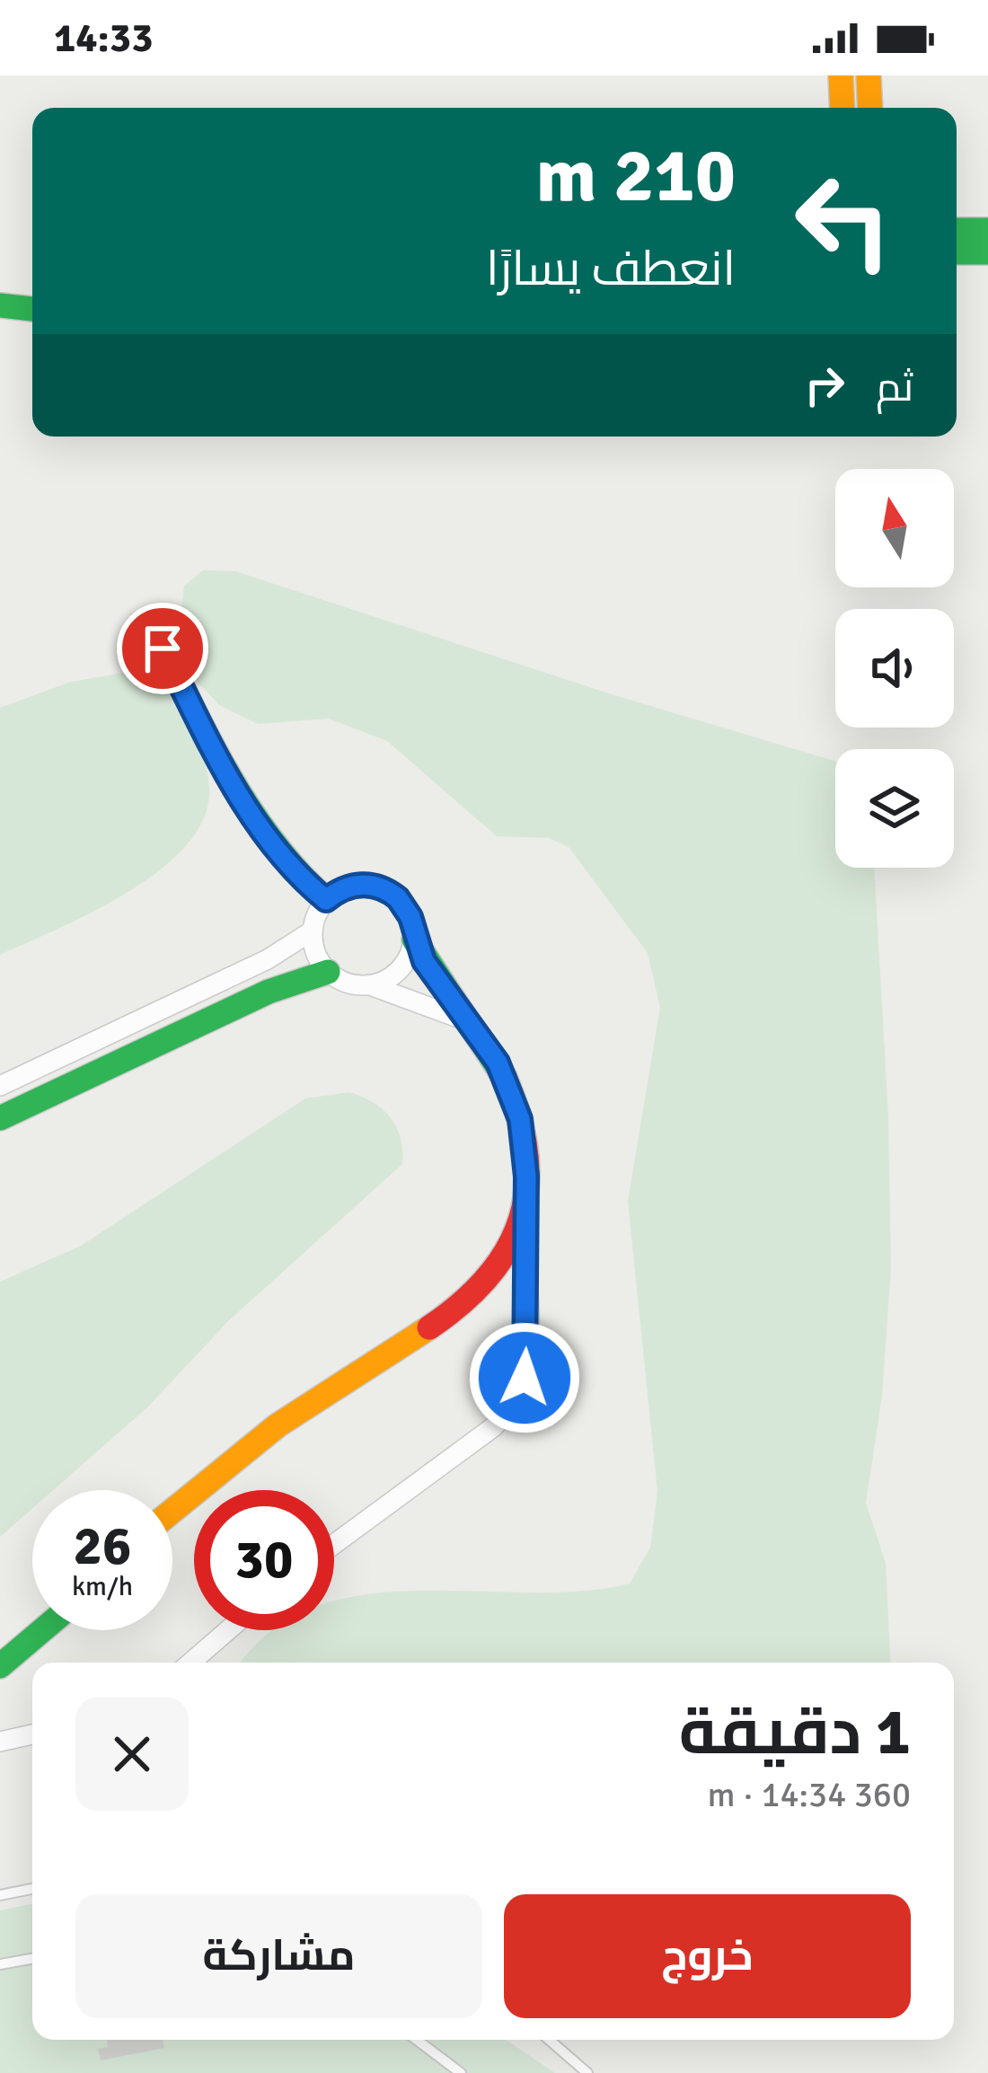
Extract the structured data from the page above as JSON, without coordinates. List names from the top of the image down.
{
  "north": "top",
  "page": {
    "status": "14:33",
    "turn": ["210 m", "انعطف يسارًا"],
    "then": "ثم",
    "speed": "26 km/h",
    "limit": "30",
    "heading": ["1 دقيقة", "360 m · 14:34"],
    "buttons": ["خروج", "مشاركة"]
  }
}
